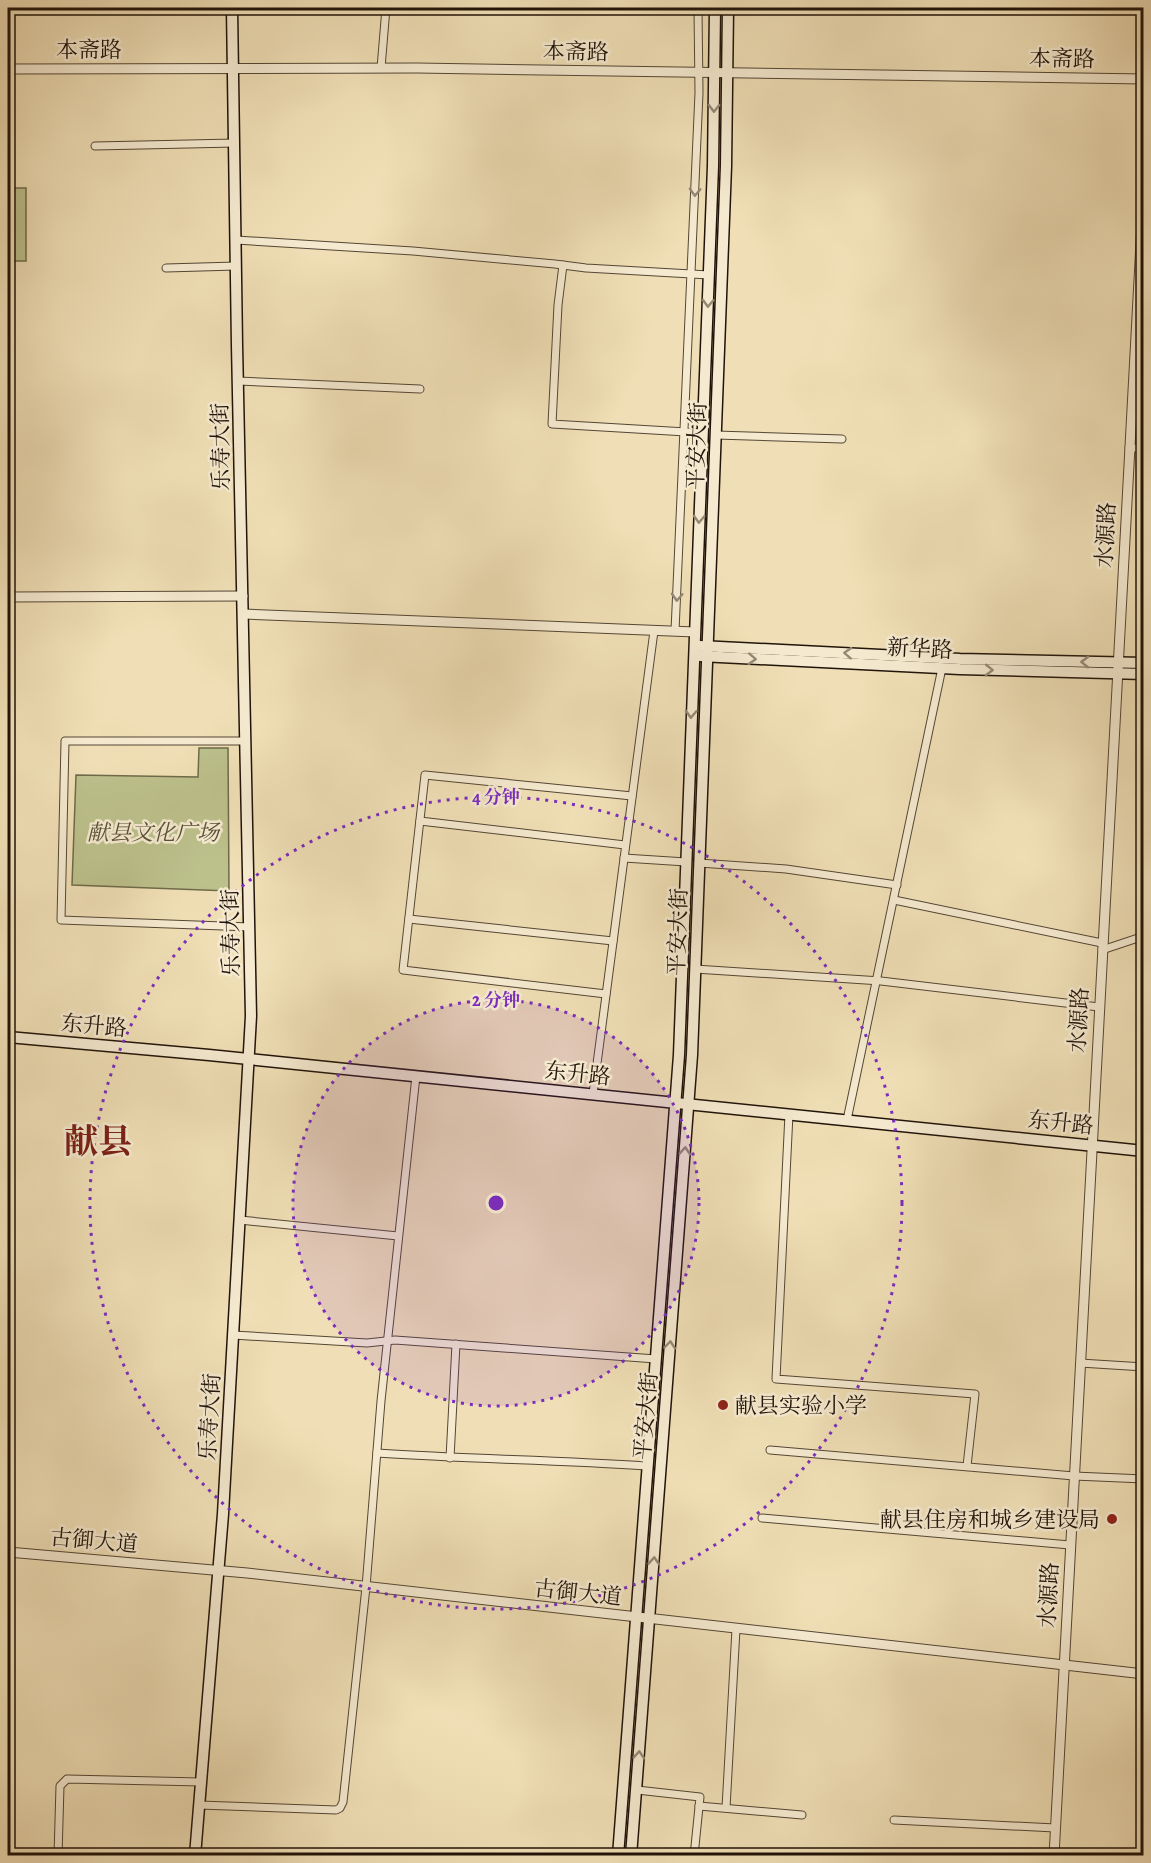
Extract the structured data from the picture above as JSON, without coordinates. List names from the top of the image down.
{
  "streets": {
    "main road": [
      "平安大街",
      "乐寿大街",
      "新华路",
      "东升路"
    ],
    "street": ["本斋路", "水源路", "古御大道"]
  },
  "crossings": [
    ["本斋路", "平安大街"],
    ["本斋路", "乐寿大街"],
    ["平安大街", "新华路"],
    ["平安大街", "东升路"],
    ["平安大街", "古御大道"],
    ["乐寿大街", "东升路"],
    ["乐寿大街", "古御大道"],
    ["水源路", "新华路"],
    ["水源路", "东升路"],
    ["水源路", "古御大道"]
  ],
  "districts": ["献县"],
  "parks": ["献县文化广场"],
  "places": ["献县实验小学", "献县住房和城乡建设局"],
  "rings": ["4 分钟", "2 分钟"]
}
